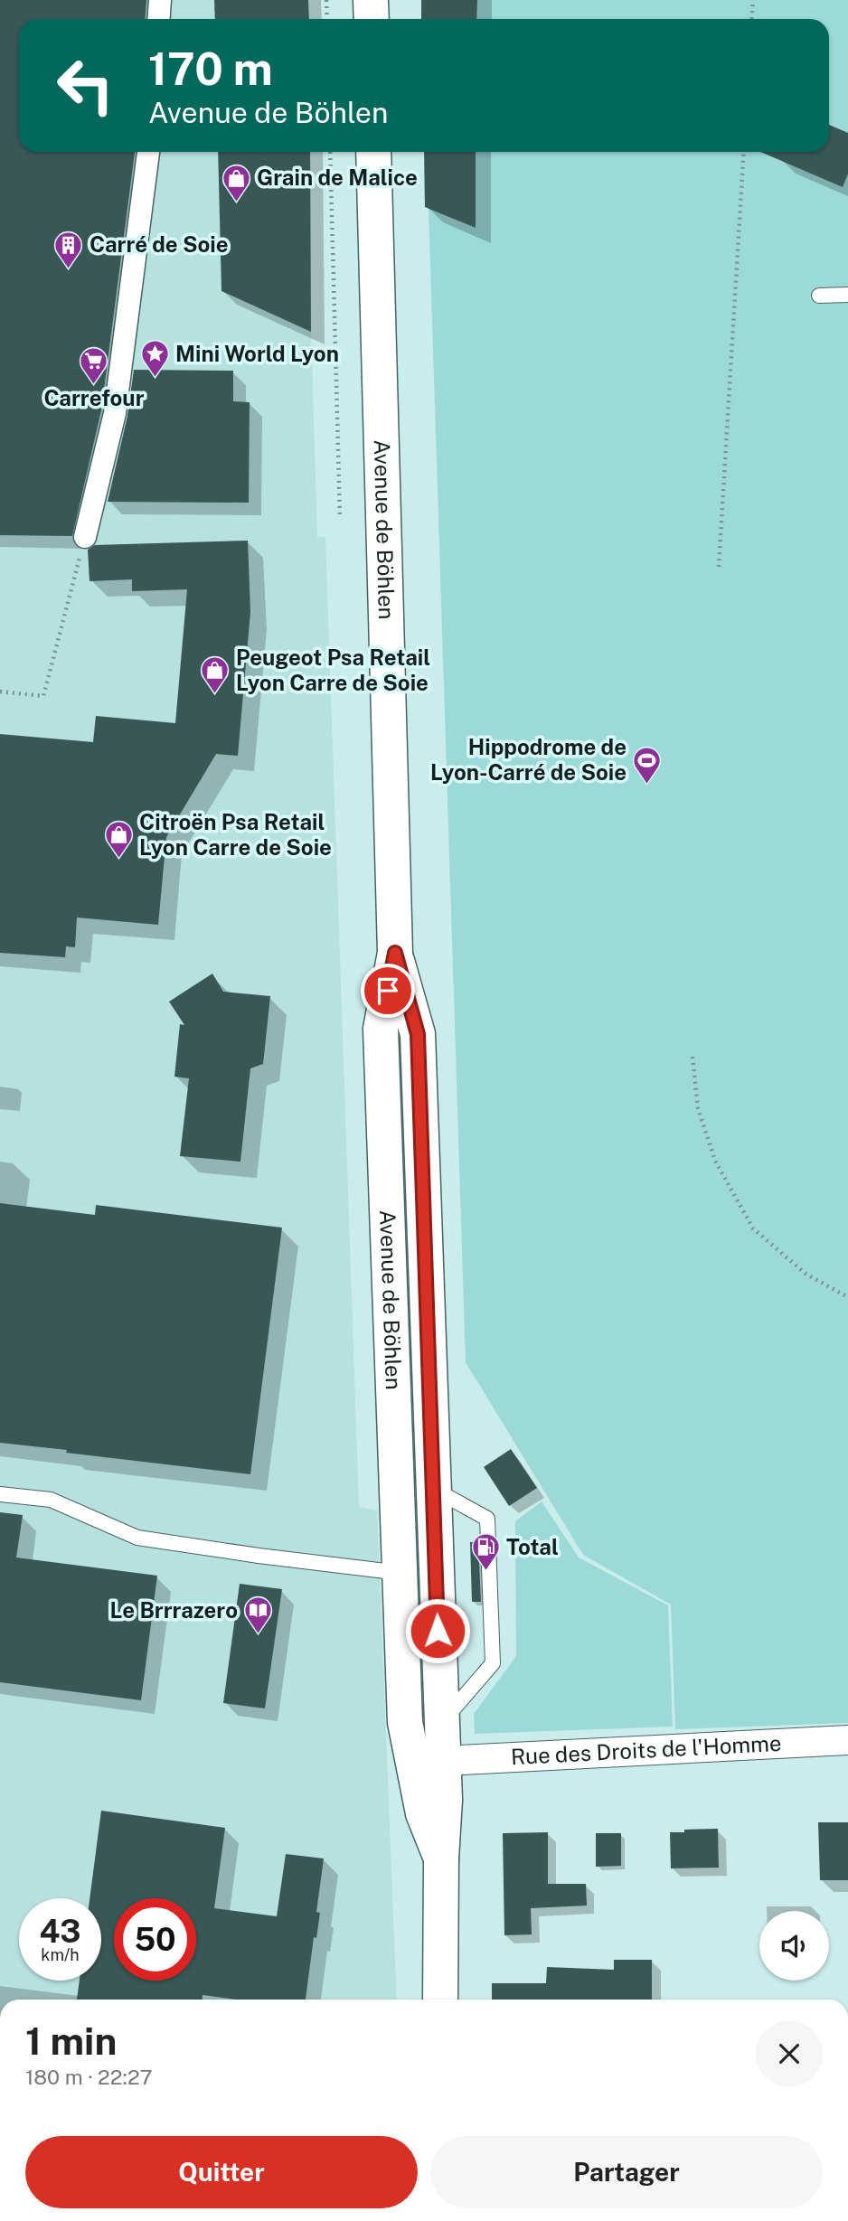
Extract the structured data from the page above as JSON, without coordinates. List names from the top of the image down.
{
  "streets": {
    "main road": ["Avenue de Böhlen"],
    "street": ["Rue des Droits de l'Homme"]
  },
  "crossings": [
    ["Avenue de Böhlen", "Rue des Droits de l'Homme"]
  ],
  "places": {
    "shop": ["Grain de Malice", "Peugeot Psa Retail Lyon Carre de Soie", "Citroën Psa Retail Lyon Carre de Soie"],
    "building": ["Carré de Soie"],
    "place": ["Mini World Lyon"],
    "supermarket": ["Carrefour"],
    "sports": ["Hippodrome de Lyon-Carré de Soie"],
    "fuel station": ["Total"],
    "library": ["Le Brrrazero"]
  },
  "page": {
    "turn": ["170 m", "Avenue de Böhlen"],
    "speed": "43 km/h",
    "limit": "50",
    "heading": ["1 min", "180 m · 22:27"],
    "buttons": ["Quitter", "Partager"]
  }
}
